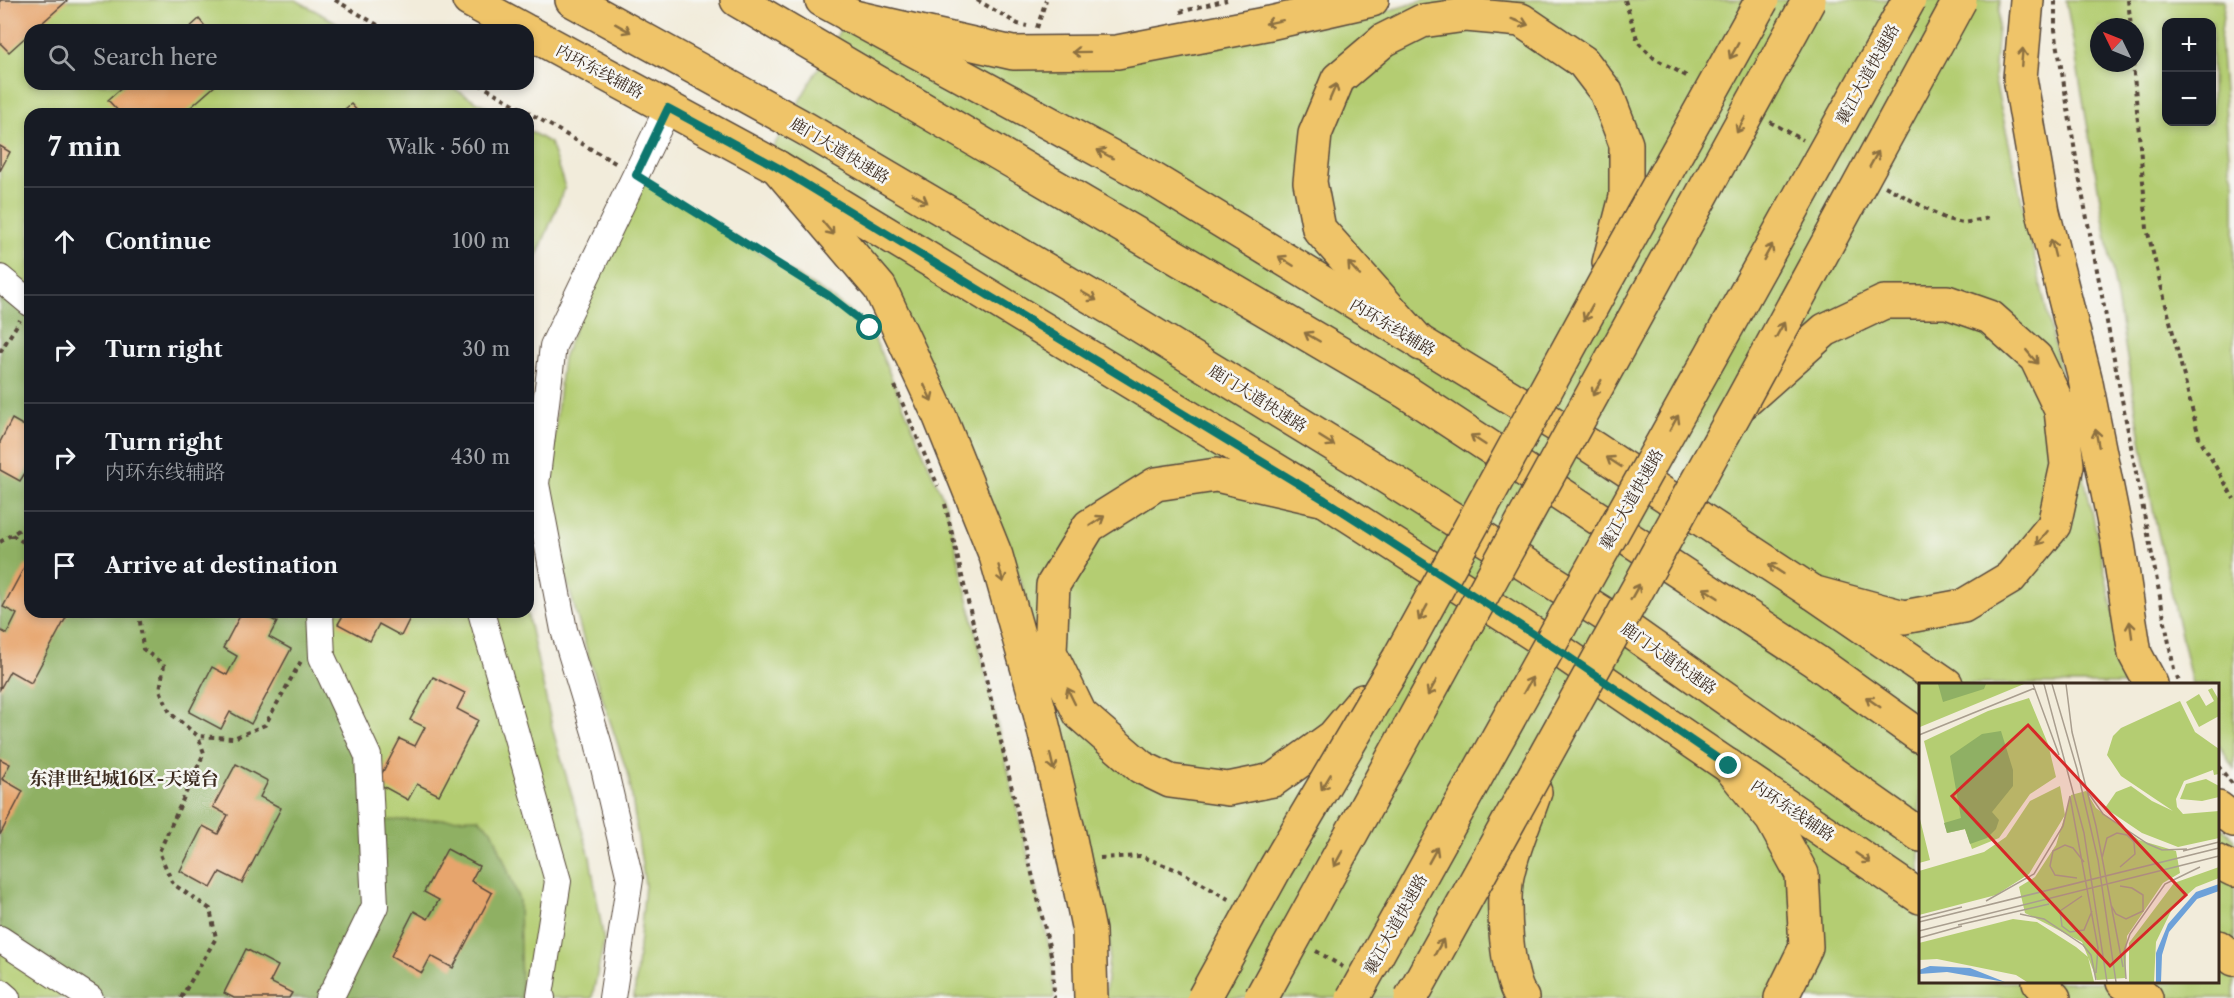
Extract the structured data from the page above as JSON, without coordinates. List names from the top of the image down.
{
  "streets": {
    "main road": ["内环东线辅路", "襄江大道快速路", "鹿门大道快速路"]
  },
  "districts": ["东津世纪城16区-天境台"],
  "north": "top left",
  "page": {
    "map_buttons": ["+", "−"],
    "search": "Search here",
    "heading": ["7 min", "Walk · 560 m"],
    "list": [
      ["Continue", "100 m"],
      ["Turn right", "30 m"],
      ["Turn right", "内环东线辅路", "430 m"],
      "Arrive at destination"
    ]
  }
}
